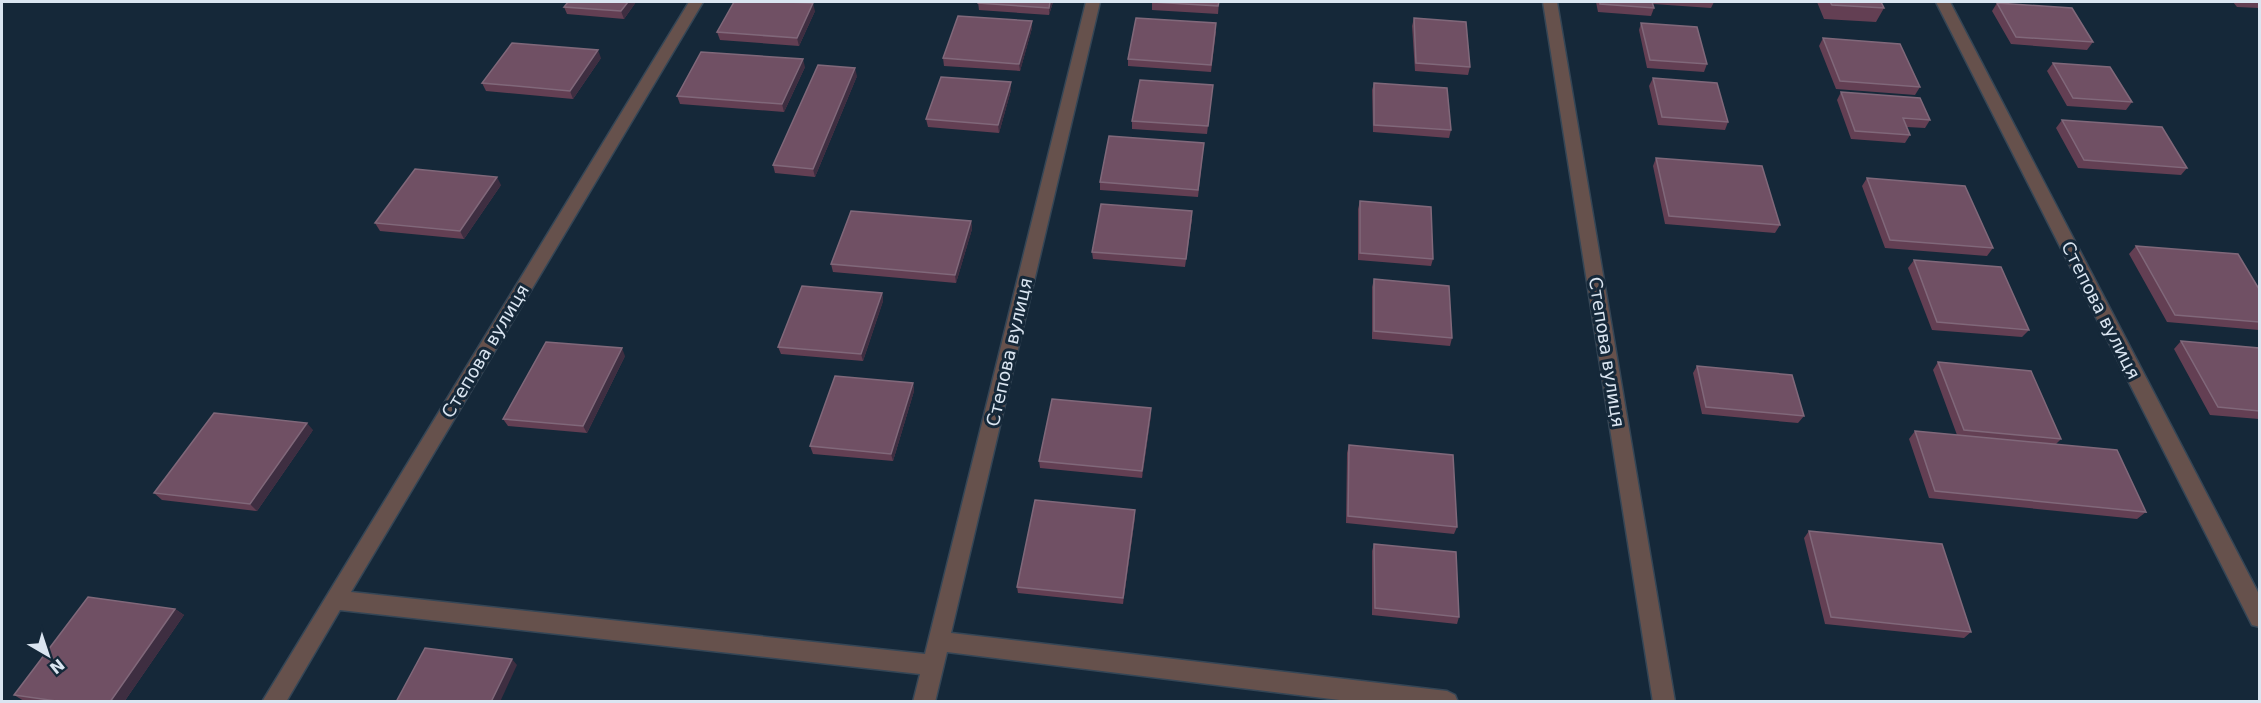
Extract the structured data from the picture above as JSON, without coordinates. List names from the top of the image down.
{
  "streets": {
    "street": ["Степова вулиця"]
  },
  "north": "bottom right"
}
